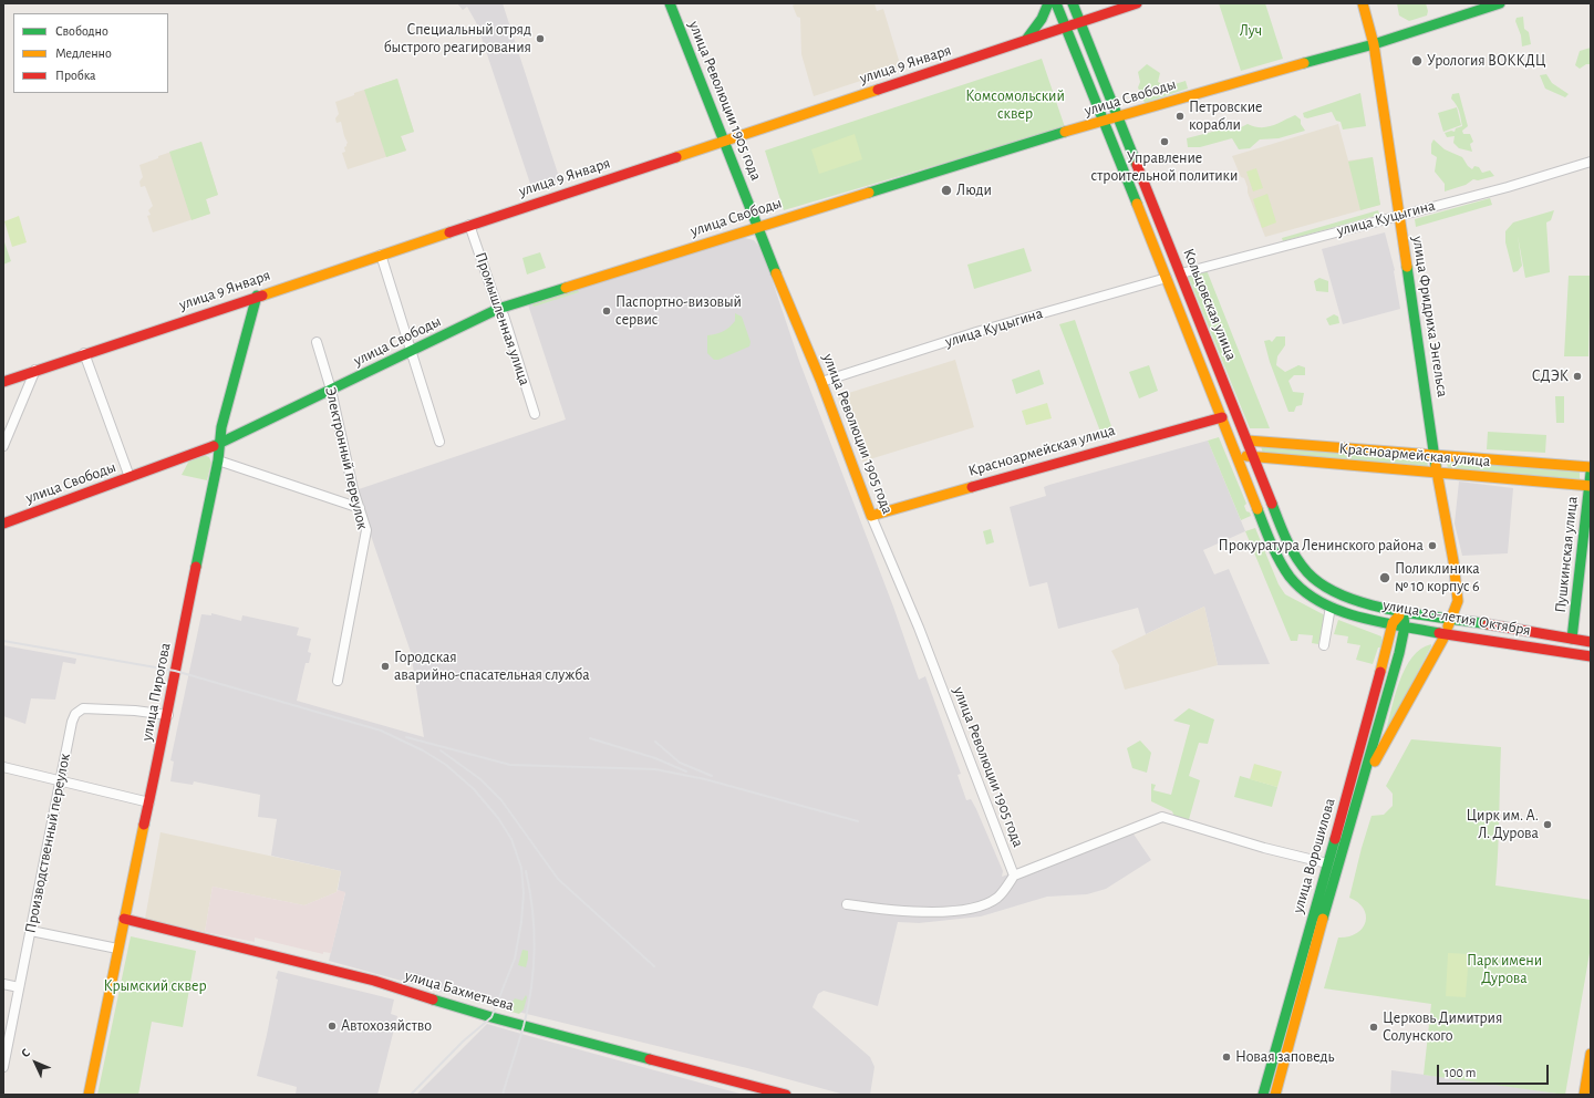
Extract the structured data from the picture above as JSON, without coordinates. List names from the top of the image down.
{
  "streets": {
    "main road": [
      "улица 9 Января",
      "улица Свободы",
      "улица Революции 1905 года",
      "Кольцовская улица",
      "улица Фридриха Энгельса",
      "Красноармейская улица",
      "Пушкинская улица",
      "улица 20-летия Октября",
      "улица Пирогова",
      "улица Ворошилова",
      "улица Бахметьева"
    ],
    "street": [
      "улица Куцыгина",
      "Промышленная улица",
      "Электронный переулок",
      "Производственный переулок"
    ]
  },
  "crossings": [
    ["улица 9 Января", "улица Революции 1905 года"],
    ["улица 9 Января", "Кольцовская улица"],
    ["улица 9 Января", "Промышленная улица"],
    ["улица 9 Января", "улица Пирогова"],
    ["улица Свободы", "улица Революции 1905 года"],
    ["улица Свободы", "Кольцовская улица"],
    ["улица Свободы", "улица Фридриха Энгельса"],
    ["улица Свободы", "Промышленная улица"],
    ["улица Свободы", "Электронный переулок"],
    ["улица Свободы", "улица Пирогова"],
    ["улица Революции 1905 года", "улица Куцыгина"],
    ["улица Революции 1905 года", "Красноармейская улица"],
    ["улица Куцыгина", "Кольцовская улица"],
    ["улица Куцыгина", "улица Фридриха Энгельса"],
    ["Кольцовская улица", "Красноармейская улица"],
    ["Кольцовская улица", "улица 20-летия Октября"],
    ["улица Фридриха Энгельса", "Красноармейская улица"],
    ["улица Фридриха Энгельса", "улица 20-летия Октября"],
    ["улица Фридриха Энгельса", "улица Ворошилова"],
    ["Красноармейская улица", "Пушкинская улица"],
    ["Пушкинская улица", "улица 20-летия Октября"],
    ["улица 20-летия Октября", "улица Ворошилова"],
    ["улица Пирогова", "Производственный переулок"],
    ["улица Пирогова", "улица Бахметьева"]
  ],
  "parks": [
    "Луч",
    "Комсомольский сквер",
    "Парк имени Дурова",
    "Крымский сквер"
  ],
  "places": [
    "Специальный отряд быстрого реагирования",
    "Урология ВОККДЦ",
    "Петровские корабли",
    "Управление строительной политики",
    "Люди",
    "Паспортно-визовый сервис",
    "СДЭК",
    "Прокуратура Ленинского района",
    "Поликлиника № 10 корпус 6",
    "Городская аварийно-спасательная служба",
    "Цирк им. А. Л. Дурова",
    "Автохозяйство",
    "Церковь Димитрия Солунского",
    "Новая заповедь"
  ],
  "legend": ["Свободно", "Медленно", "Пробка"],
  "scale_bar": "100 m",
  "north": "top left"
}
